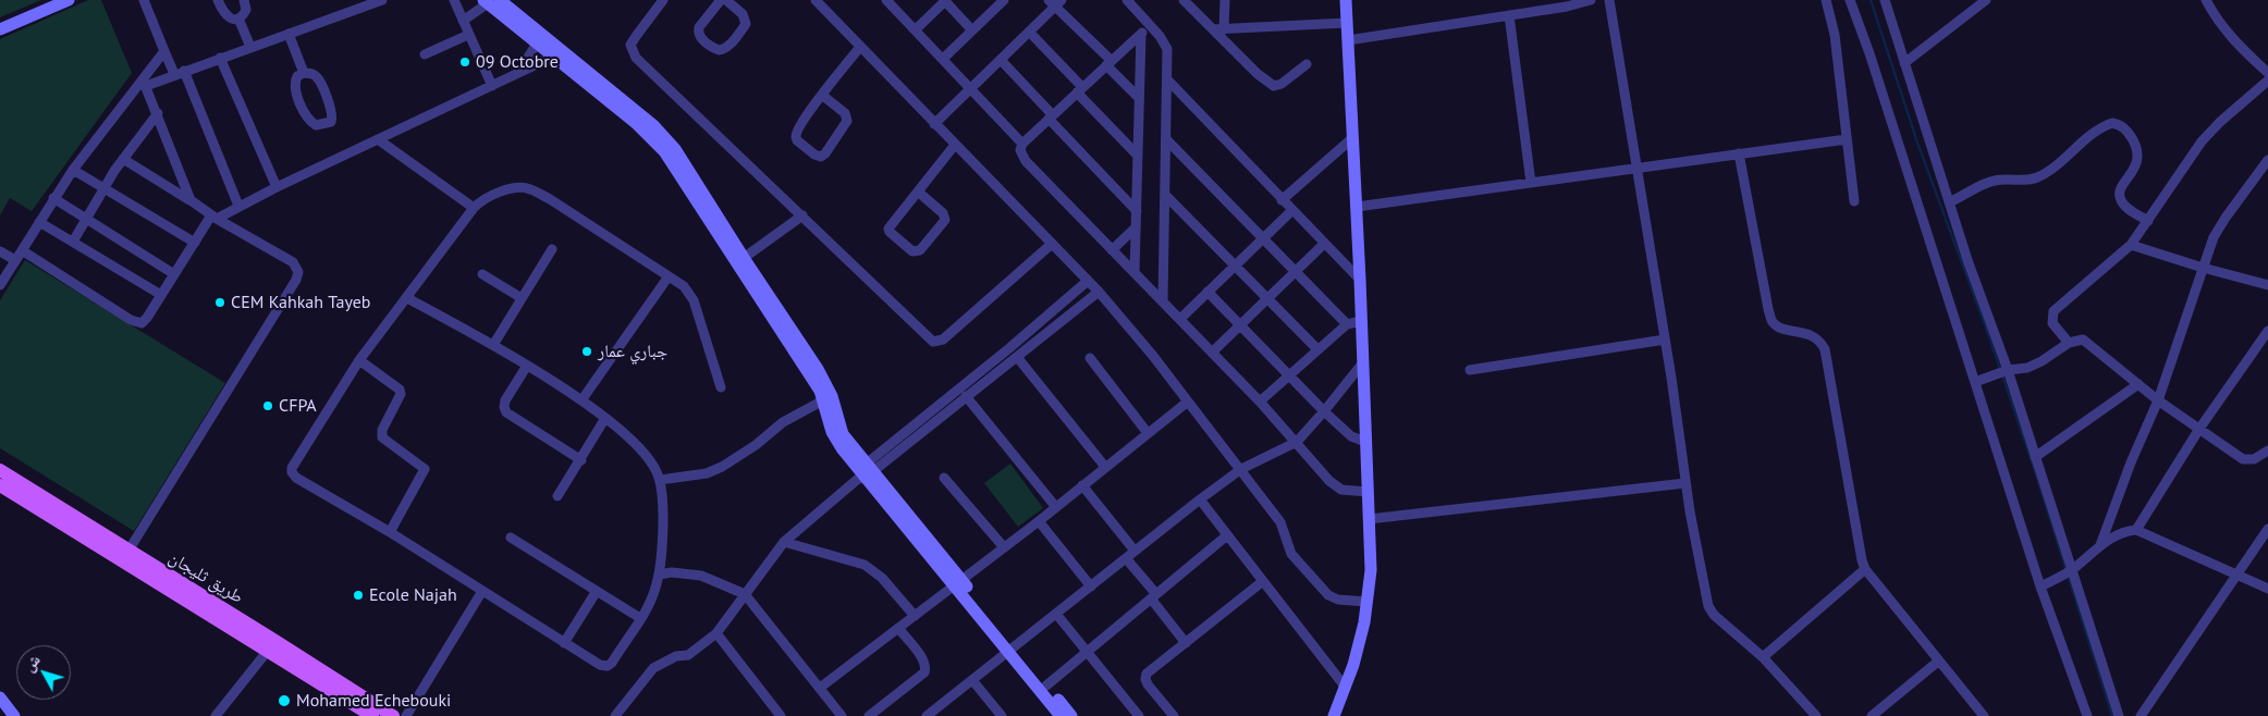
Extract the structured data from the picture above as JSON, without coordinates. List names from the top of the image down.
{
  "streets": {
    "main road": ["طريق ثليجان"]
  },
  "places": [
    "09 Octobre",
    "CEM Kahkah Tayeb",
    "جباري عمار",
    "CFPA",
    "Ecole Najah",
    "Mohamed Echebouki"
  ],
  "north": "top left"
}
